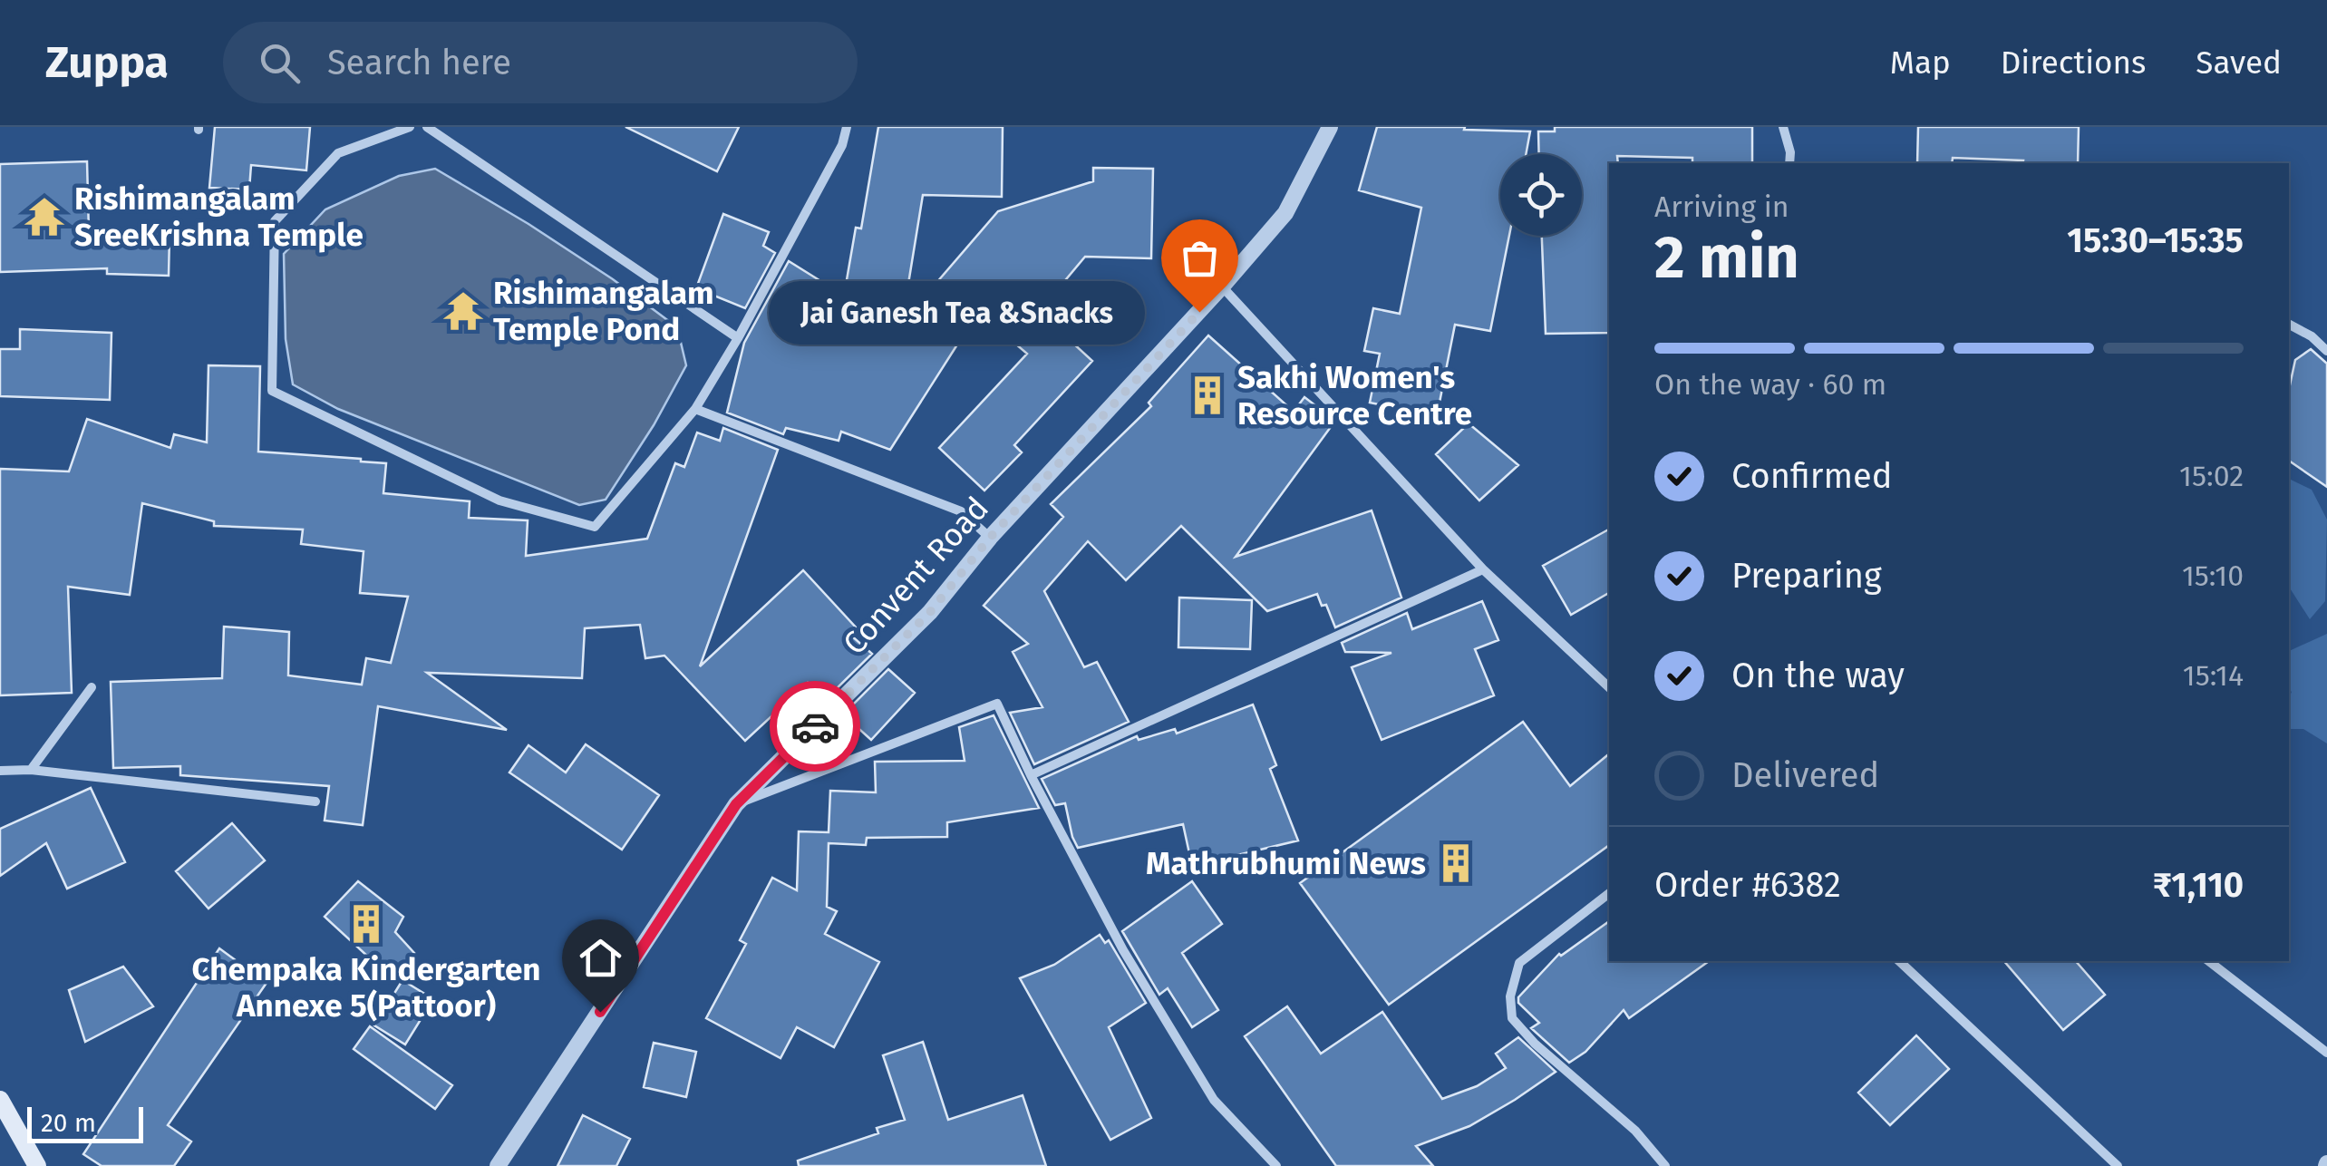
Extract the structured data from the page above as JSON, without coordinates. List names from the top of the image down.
{
  "streets": {
    "street": ["Convent Road"]
  },
  "places": {
    "temple": ["Rishimangalam SreeKrishna Temple", "Rishimangalam Temple Pond"],
    "other": ["Jai Ganesh Tea &Snacks"],
    "building": ["Sakhi Women's Resource Centre", "Mathrubhumi News", "Chempaka Kindergarten Annexe 5(Pattoor)"]
  },
  "scale_bar": "20 m",
  "page": {
    "header": "Zuppa",
    "search": "Search here",
    "nav": ["Map", "Directions", "Saved"],
    "heading": ["2 min", "Arriving in", "15:30–15:35"],
    "panel": ["Order #6382", "₹1,110"],
    "bubble": "Jai Ganesh Tea &Snacks",
    "bar": "On the way · 60 m",
    "list": [
      ["Confirmed", "15:02"],
      ["Preparing", "15:10"],
      ["On the way", "15:14"],
      "Delivered"
    ],
    "scale": "20 m"
  }
}
